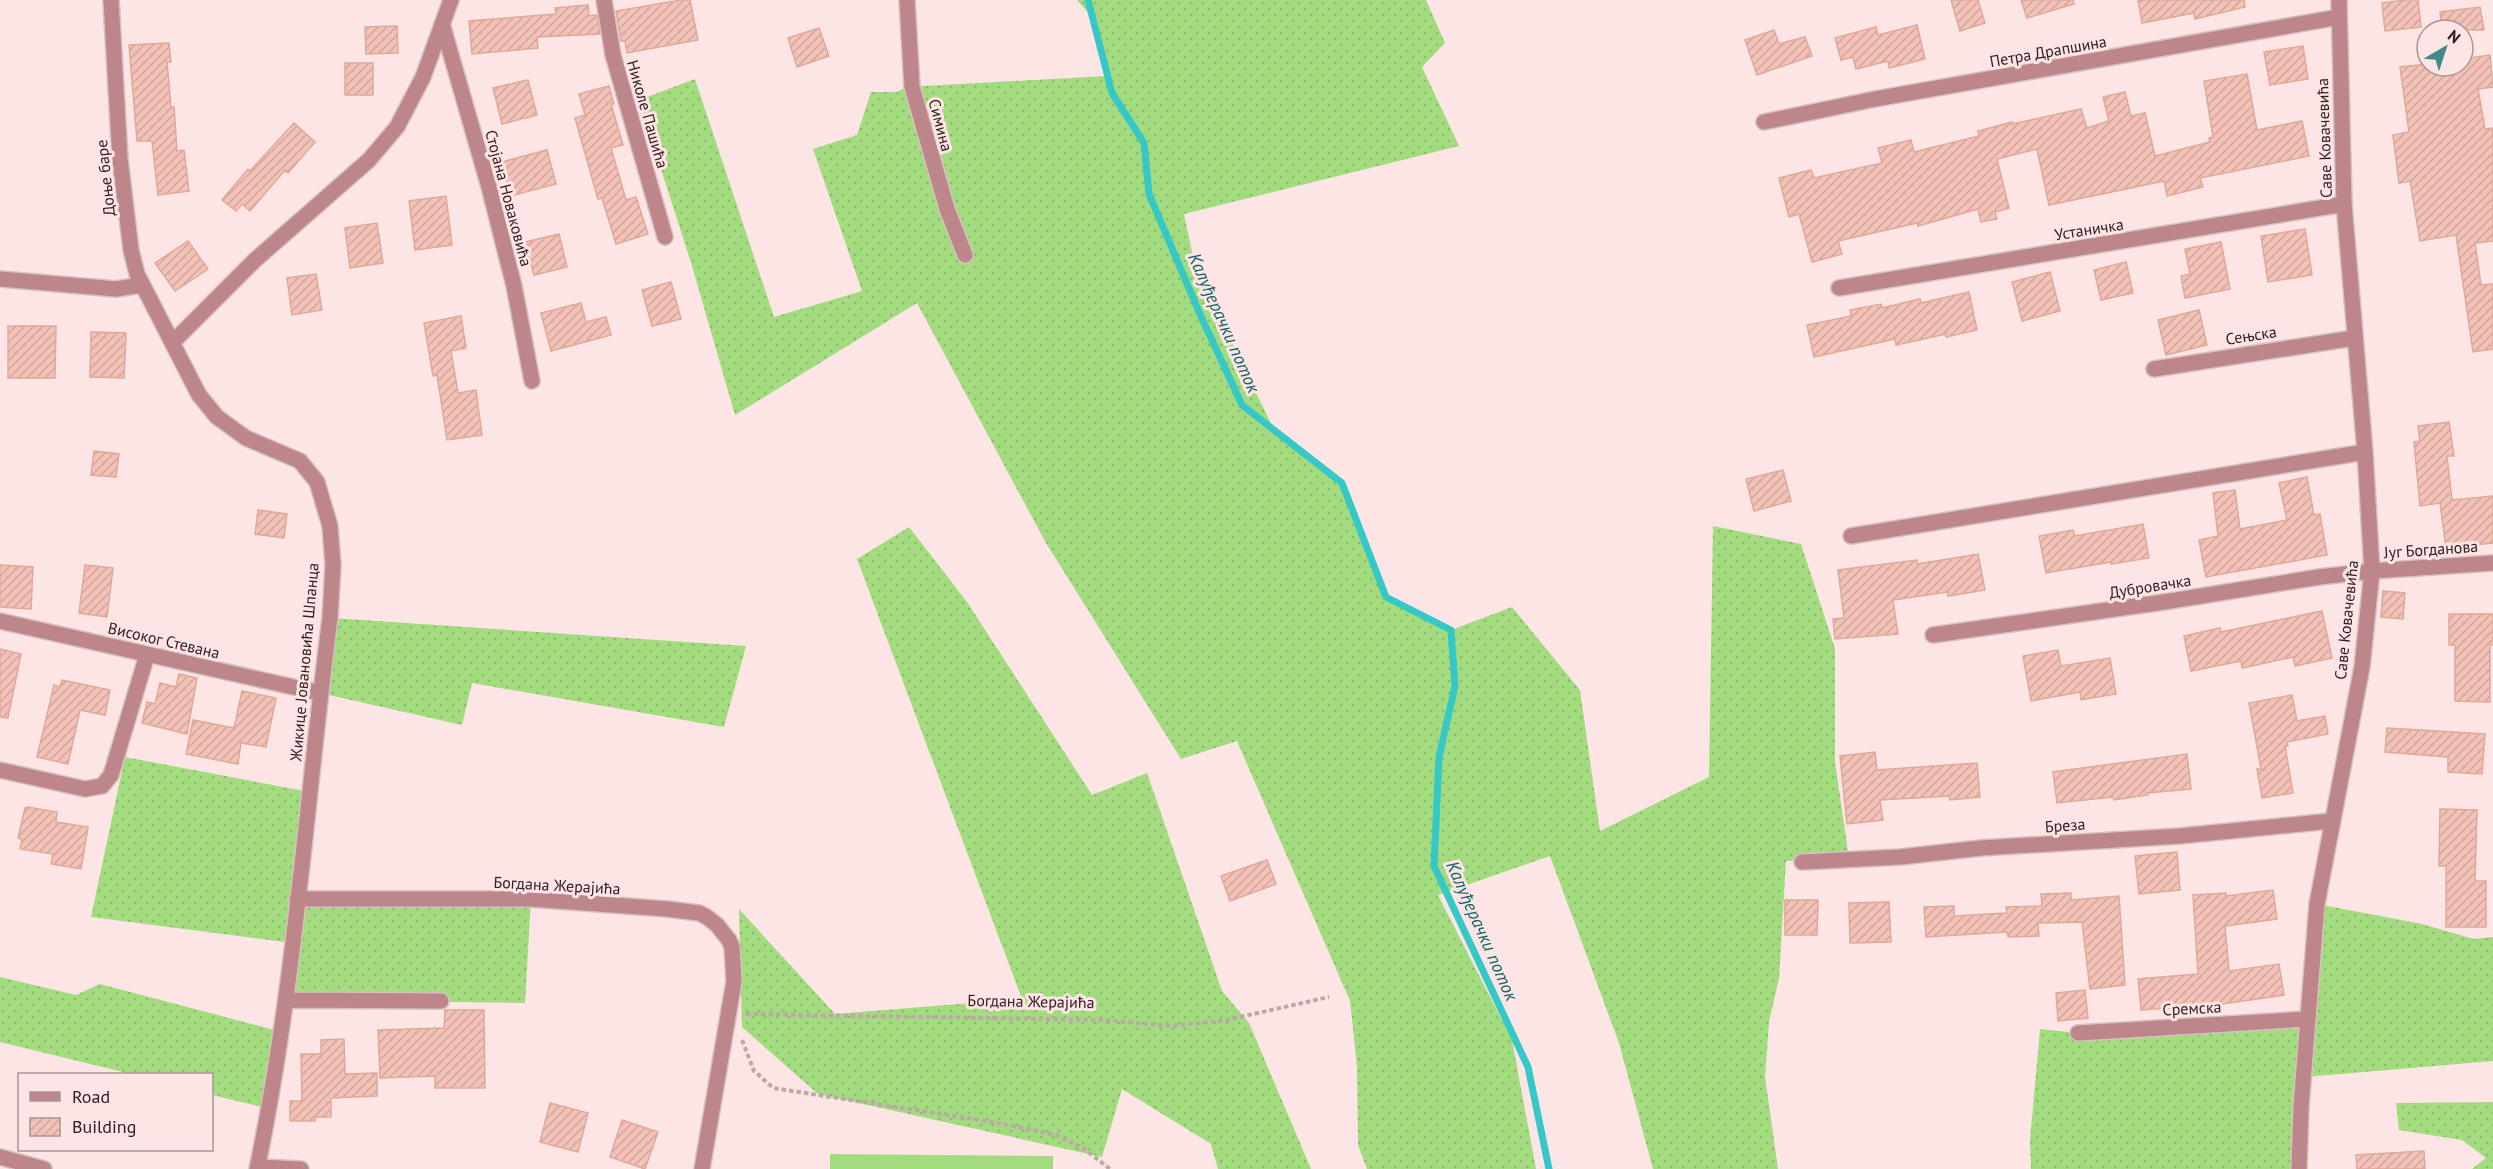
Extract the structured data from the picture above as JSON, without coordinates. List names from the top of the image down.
{
  "streets": {
    "street": [
      "Петра Драпшина",
      "Николе Пашића",
      "Симина",
      "Саве Ковачевића",
      "Доње баре",
      "Стојана Новаковића",
      "Устаничка",
      "Сењска",
      "Југ Богданова",
      "Дубровачка",
      "Високог Стевана",
      "Жикице Јовановића Шпанца",
      "Бреза",
      "Богдана Жерајића",
      "Сремска"
    ]
  },
  "crossings": [
    ["Петра Драпшина", "Саве Ковачевића"],
    ["Саве Ковачевића", "Устаничка"],
    ["Саве Ковачевића", "Сењска"],
    ["Саве Ковачевића", "Југ Богданова"],
    ["Саве Ковачевића", "Дубровачка"],
    ["Саве Ковачевића", "Бреза"],
    ["Саве Ковачевића", "Сремска"],
    ["Доње баре", "Жикице Јовановића Шпанца"],
    ["Југ Богданова", "Дубровачка"],
    ["Високог Стевана", "Жикице Јовановића Шпанца"],
    ["Жикице Јовановића Шпанца", "Богдана Жерајића"]
  ],
  "water": ["Калуђерачки поток"],
  "legend": ["Road", "Building"],
  "north": "top right"
}
